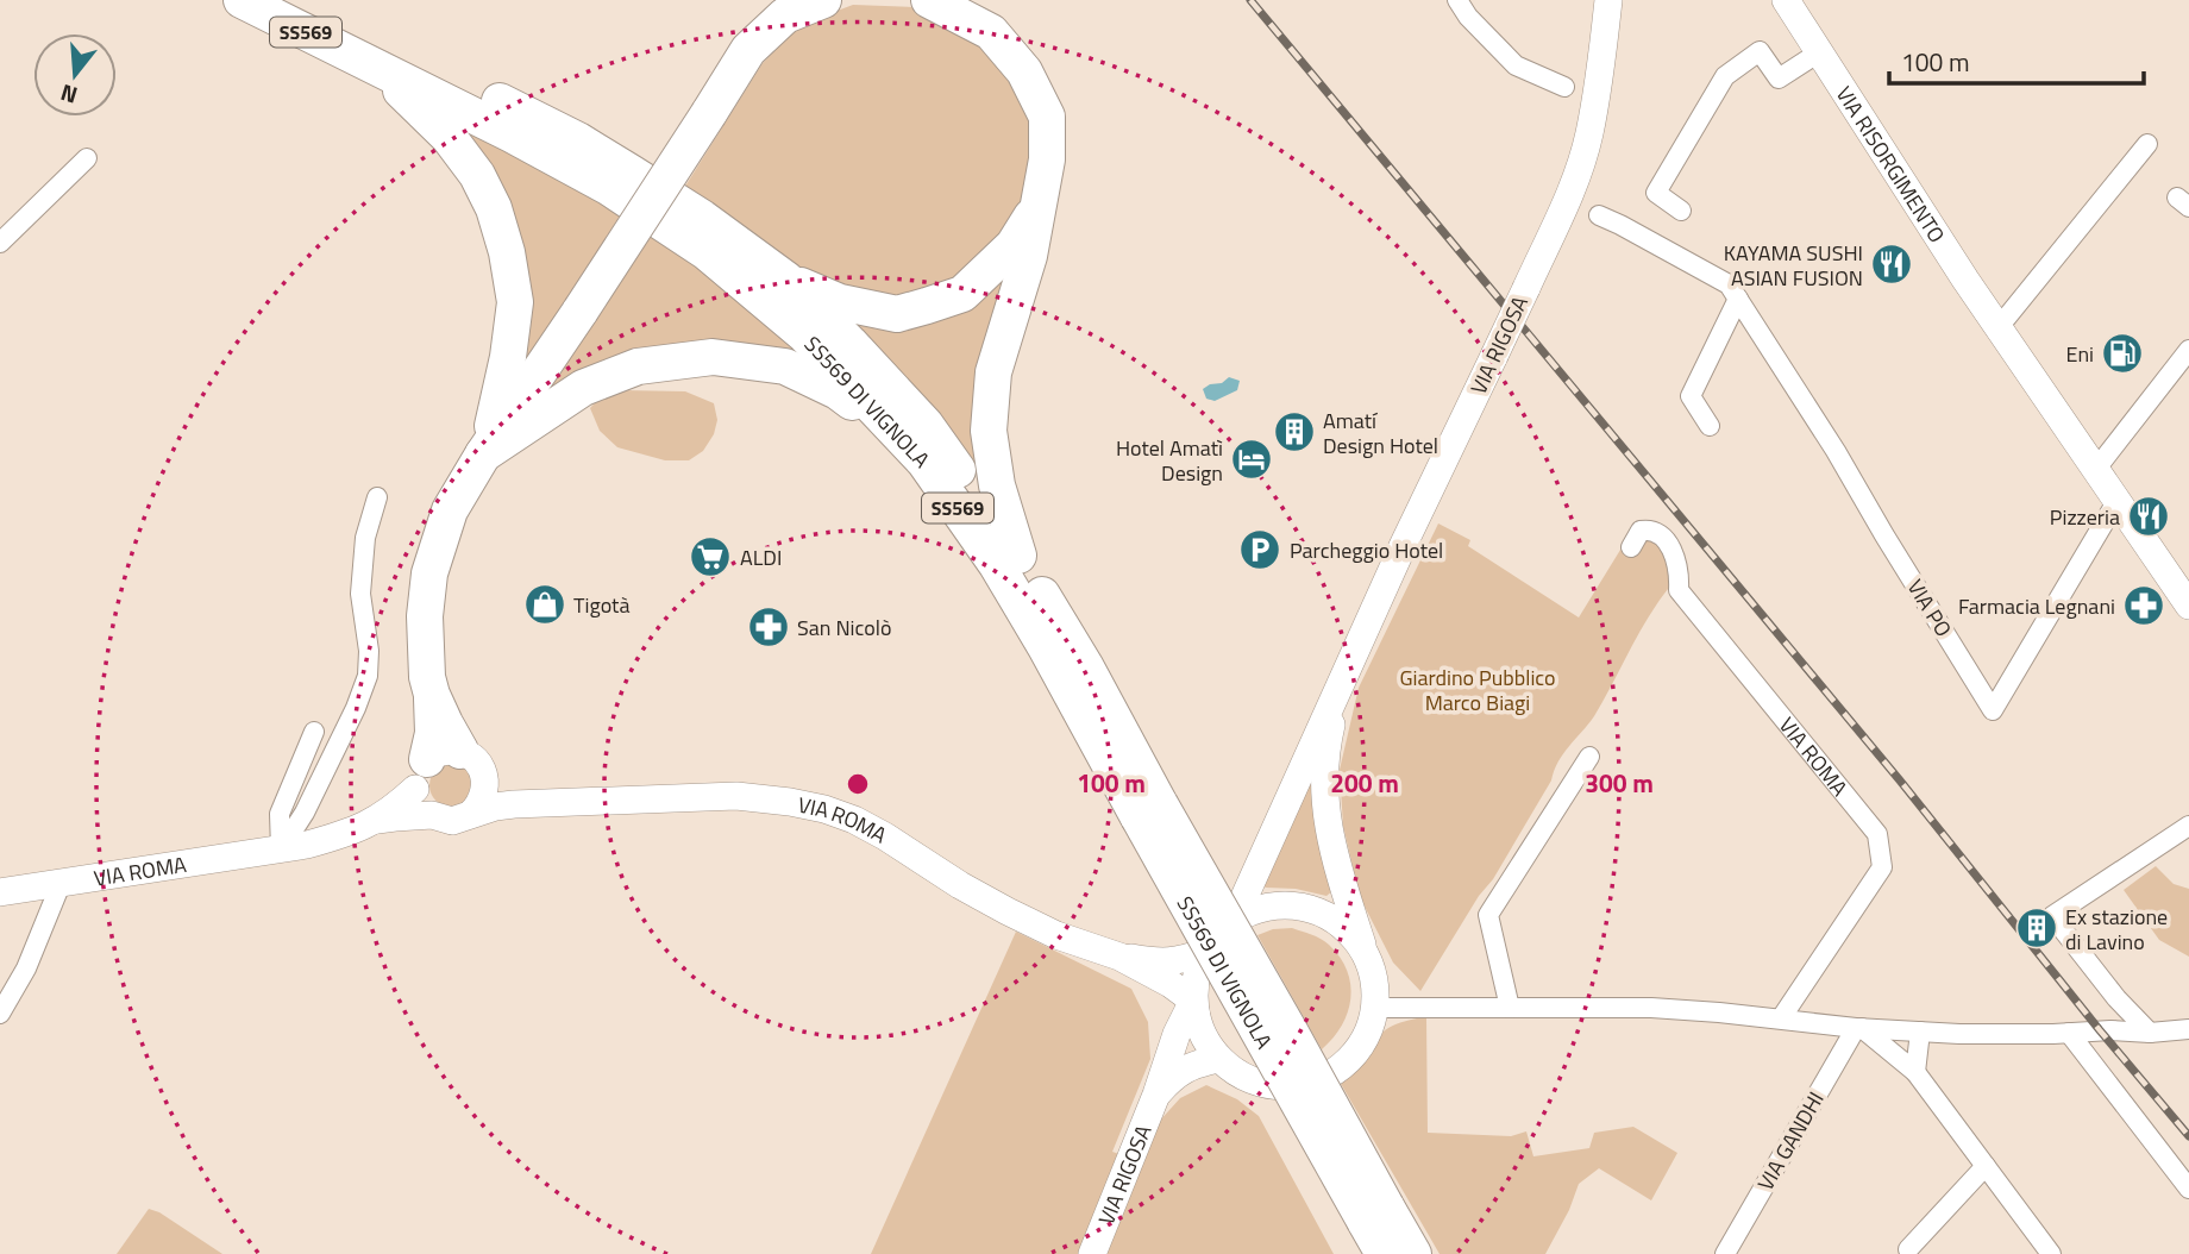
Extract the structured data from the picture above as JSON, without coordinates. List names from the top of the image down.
{
  "streets": {
    "highway": ["SS569", "SS569 DI VIGNOLA"],
    "main road": ["VIA RISORGIMENTO", "VIA RIGOSA", "VIA ROMA"],
    "street": ["VIA PO", "VIA GANDHI"]
  },
  "crossings": [
    ["VIA RISORGIMENTO", "VIA PO"],
    ["VIA RIGOSA", "VIA ROMA"]
  ],
  "parks": ["Giardino Pubblico Marco Biagi"],
  "places": {
    "restaurant": ["KAYAMA SUSHI ASIAN FUSION", "Pizzeria"],
    "fuel station": ["Eni"],
    "building": ["Amatí Design Hotel", "Ex stazione di Lavino"],
    "hotel": ["Hotel Amatì Design"],
    "parking": ["Parcheggio Hotel"],
    "supermarket": ["ALDI"],
    "shop": ["Tigotà"],
    "pharmacy": ["Farmacia Legnani", "San Nicolò"]
  },
  "scale_bar": "100 m",
  "north": "bottom",
  "rings": ["100 m", "200 m", "300 m"]
}
